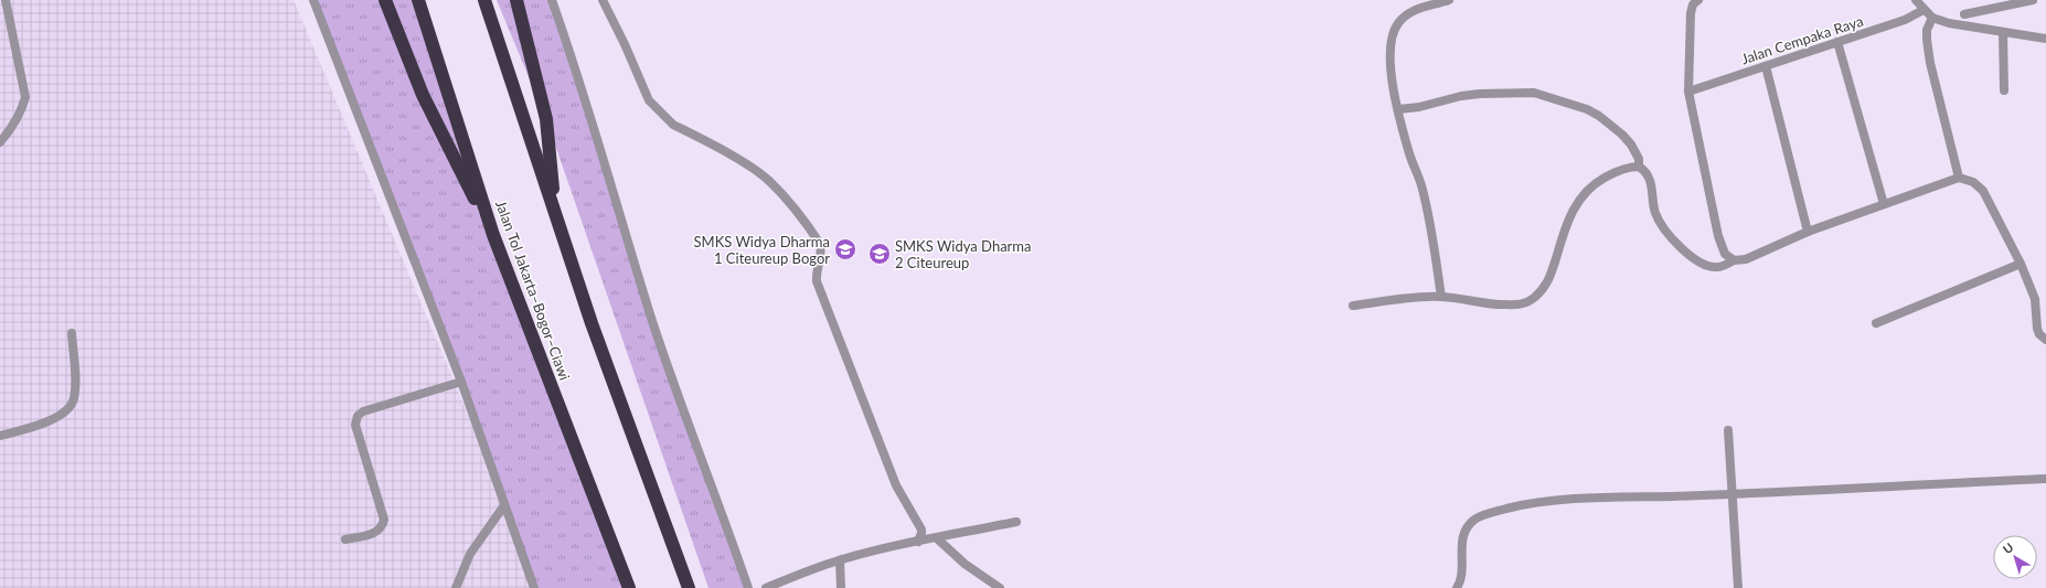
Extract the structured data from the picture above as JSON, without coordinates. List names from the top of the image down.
{
  "streets": {
    "highway": ["Jalan Tol Jakarta–Bogor–Ciawi"],
    "street": ["Jalan Cempaka Raya"]
  },
  "places": {
    "school or university": ["SMKS Widya Dharma 1 Citeureup Bogor", "SMKS Widya Dharma 2 Citeureup"]
  },
  "north": "top left"
}
